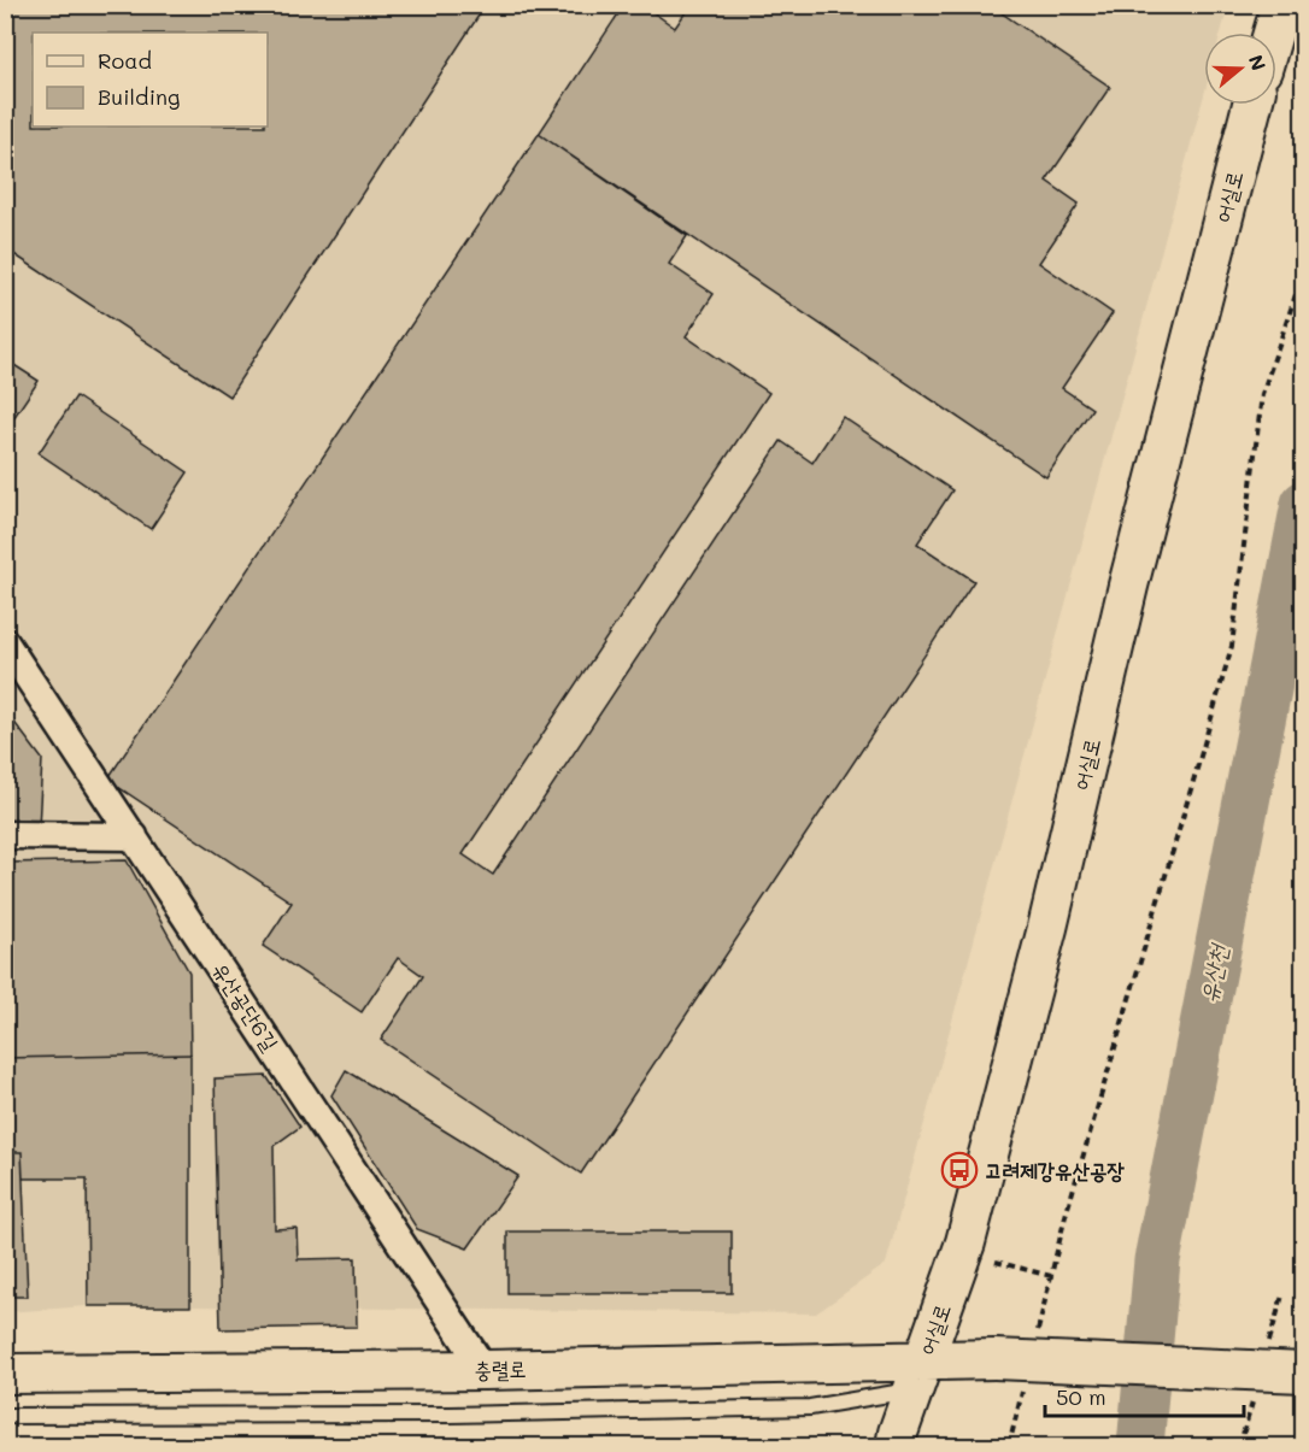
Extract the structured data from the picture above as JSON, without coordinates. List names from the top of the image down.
{
  "streets": {
    "main road": ["어실로", "충렬로"],
    "street": ["유산공단6길"]
  },
  "crossings": [
    ["어실로", "충렬로"],
    ["유산공단6길", "충렬로"]
  ],
  "water": ["유산천"],
  "places": {
    "bus stop": ["고려제강유산공장"]
  },
  "legend": ["Road", "Building"],
  "scale_bar": "50 m",
  "north": "right"
}
